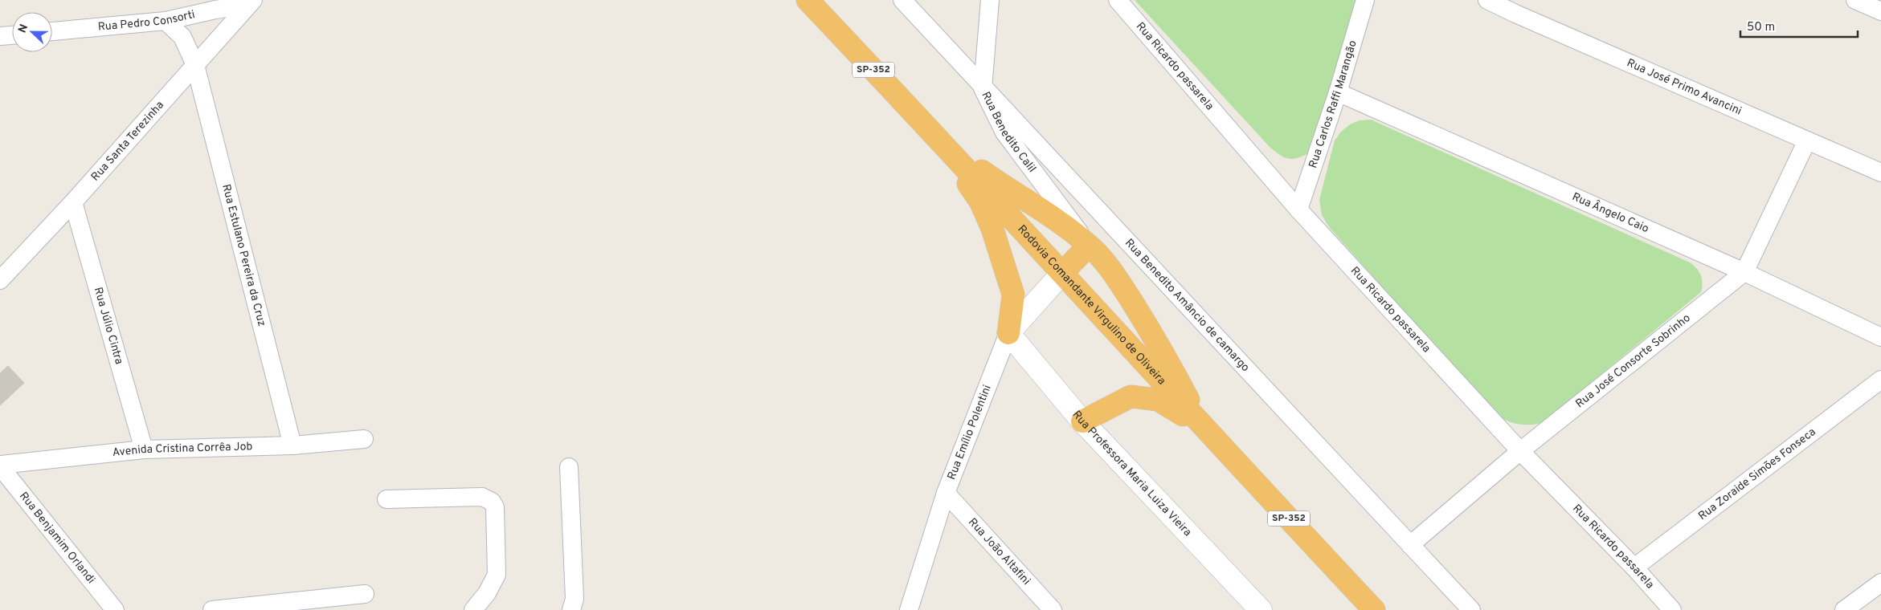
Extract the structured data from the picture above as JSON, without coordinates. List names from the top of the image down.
{
  "streets": {
    "highway": ["SP-352", "Rodovia Comandante Virgulino de Oliveira"],
    "street": [
      "Rua Pedro Consorti",
      "Rua Ricardo passarela",
      "Rua José Primo Avancini",
      "Rua Carlos Raffi Marangão",
      "Rua Benedito Calil",
      "Rua Santa Terezinha",
      "Rua Ângelo Caio",
      "Rua Estulano Pereira da Cruz",
      "Rua Benedito Amâncio de camargo",
      "Rua Júlio Cintra",
      "Rua José Consorte Sobrinho",
      "Rua Emílio Polentini",
      "Avenida Cristina Corrêa Job",
      "Rua Professora Maria Luiza Vieira",
      "Rua Zoraide Simões Fonseca",
      "Rua Benjamim Orlandi",
      "Rua João Altafini"
    ]
  },
  "crossings": [
    ["Rua Pedro Consorti", "Rua Santa Terezinha"],
    ["Rua Pedro Consorti", "Rua Estulano Pereira da Cruz"],
    ["Rua Ricardo passarela", "Rua Carlos Raffi Marangão"],
    ["Rua Ricardo passarela", "Rua José Consorte Sobrinho"],
    ["Rua Ricardo passarela", "Rua Zoraide Simões Fonseca"],
    ["Rua José Primo Avancini", "Rua José Consorte Sobrinho"],
    ["Rua Carlos Raffi Marangão", "Rua Ângelo Caio"],
    ["Rua Benedito Calil", "Rua Benedito Amâncio de camargo"],
    ["Rua Santa Terezinha", "Rua Estulano Pereira da Cruz"],
    ["Rua Santa Terezinha", "Rua Júlio Cintra"],
    ["Rua Ângelo Caio", "Rua José Consorte Sobrinho"],
    ["Rua Estulano Pereira da Cruz", "Avenida Cristina Corrêa Job"],
    ["Rodovia Comandante Virgulino de Oliveira", "Rua Emílio Polentini"],
    ["Rua Benedito Amâncio de camargo", "Rua José Consorte Sobrinho"],
    ["Rua Júlio Cintra", "Avenida Cristina Corrêa Job"],
    ["Rua Emílio Polentini", "Rua Professora Maria Luiza Vieira"],
    ["Rua Emílio Polentini", "Rua João Altafini"],
    ["Avenida Cristina Corrêa Job", "Rua Benjamim Orlandi"]
  ],
  "scale_bar": "50 m",
  "north": "left"
}
